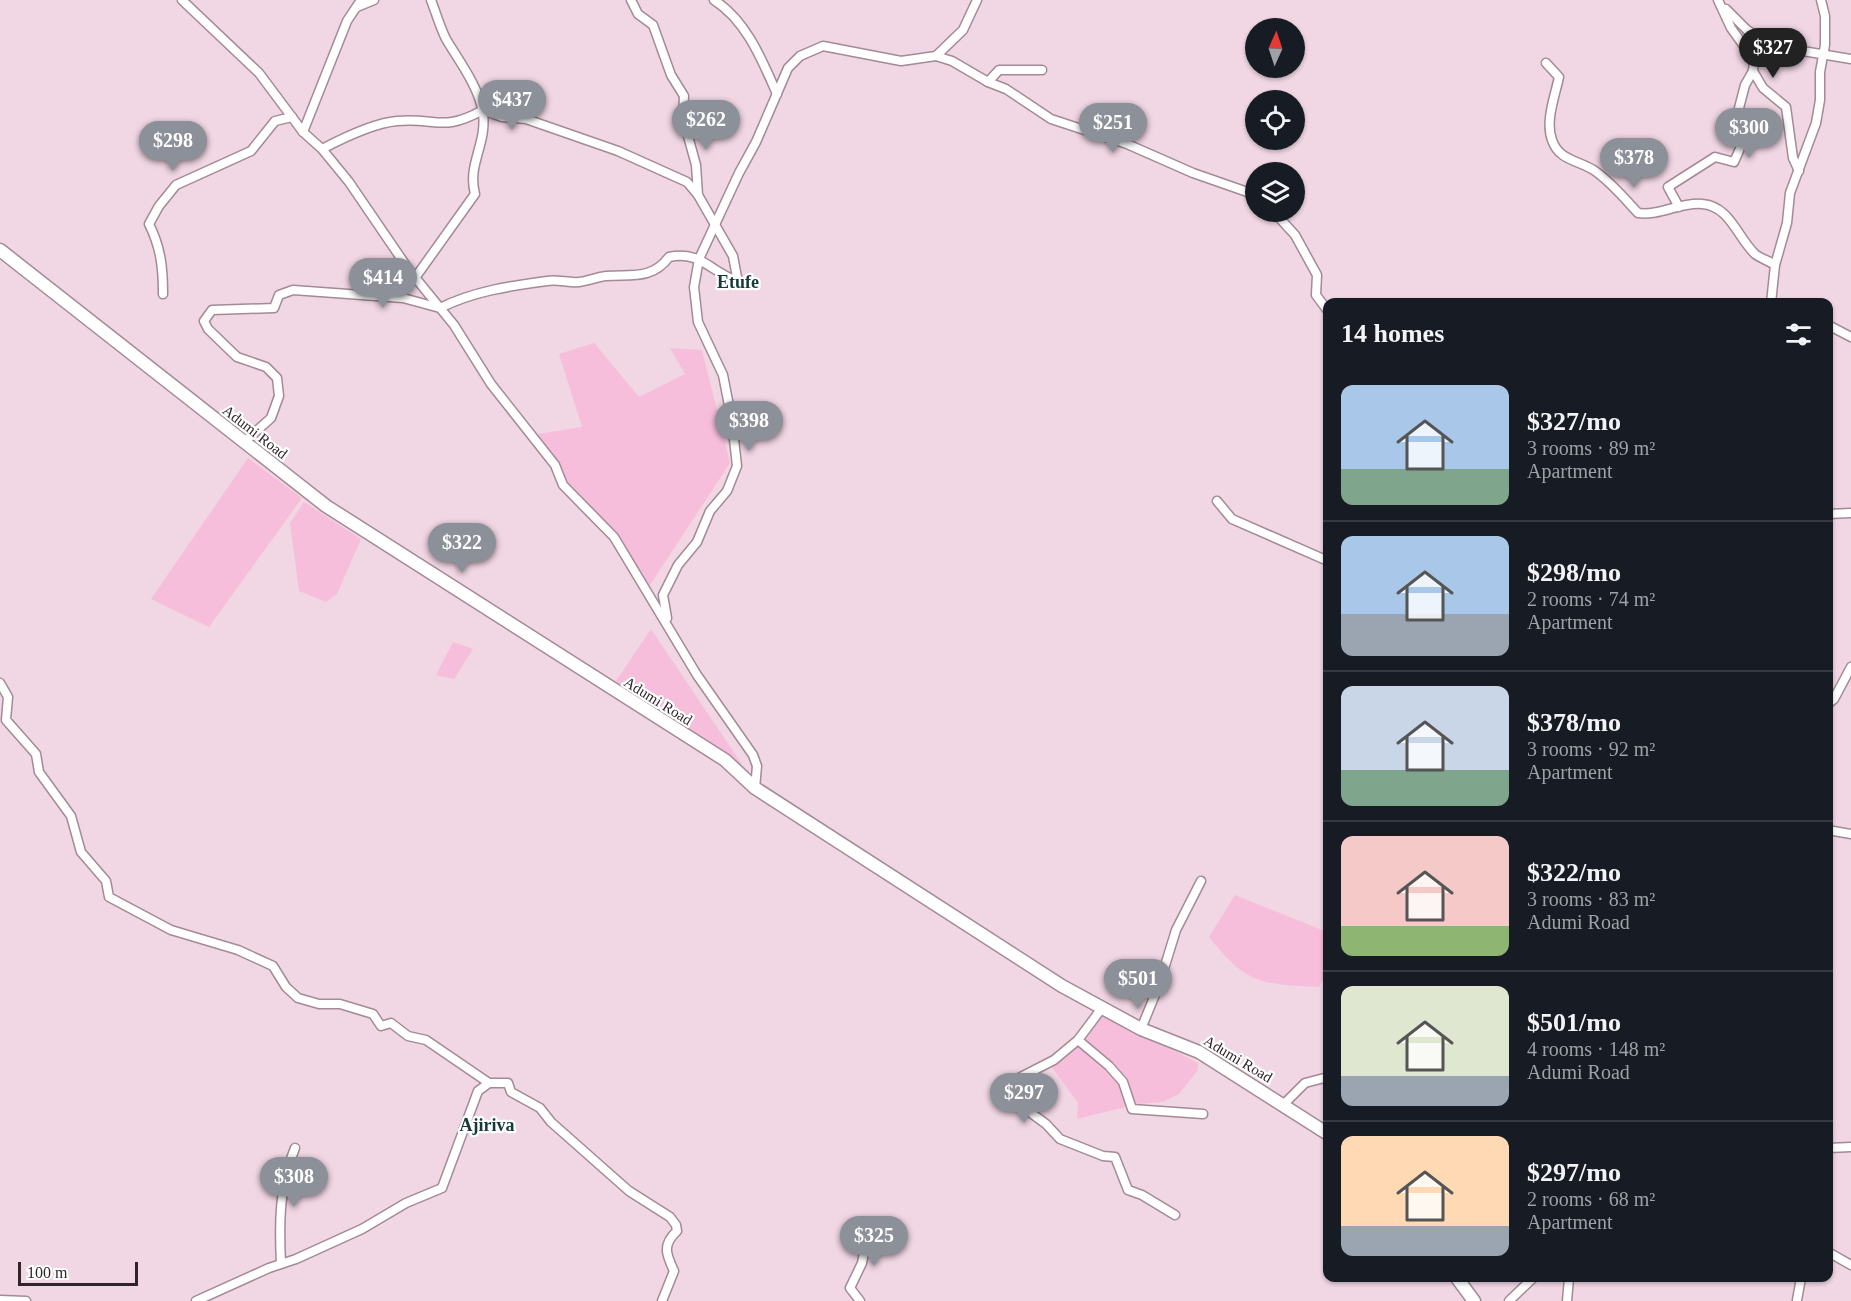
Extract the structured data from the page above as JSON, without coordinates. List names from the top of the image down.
{
  "streets": {
    "main road": ["Adumi Road"]
  },
  "districts": ["Etufe", "Ajiriva"],
  "scale_bar": "100 m",
  "north": "top",
  "page": {
    "price": [
      "$327",
      "$437",
      "$262",
      "$251",
      "$300",
      "$298",
      "$378",
      "$414",
      "$398",
      "$322",
      "$501",
      "$297",
      "$308",
      "$325"
    ],
    "heading": "14 homes",
    "list": [
      {
        "name": "$327/mo",
        "note": "3 rooms · 89 m² · Apartment"
      },
      {
        "name": "$298/mo",
        "note": "2 rooms · 74 m² · Apartment"
      },
      {
        "name": "$378/mo",
        "note": "3 rooms · 92 m² · Apartment"
      },
      {
        "name": "$322/mo",
        "note": "3 rooms · 83 m² · Adumi Road"
      },
      {
        "name": "$501/mo",
        "note": "4 rooms · 148 m² · Adumi Road"
      },
      {
        "name": "$297/mo",
        "note": "2 rooms · 68 m² · Apartment"
      }
    ],
    "scale": "100 m"
  }
}
